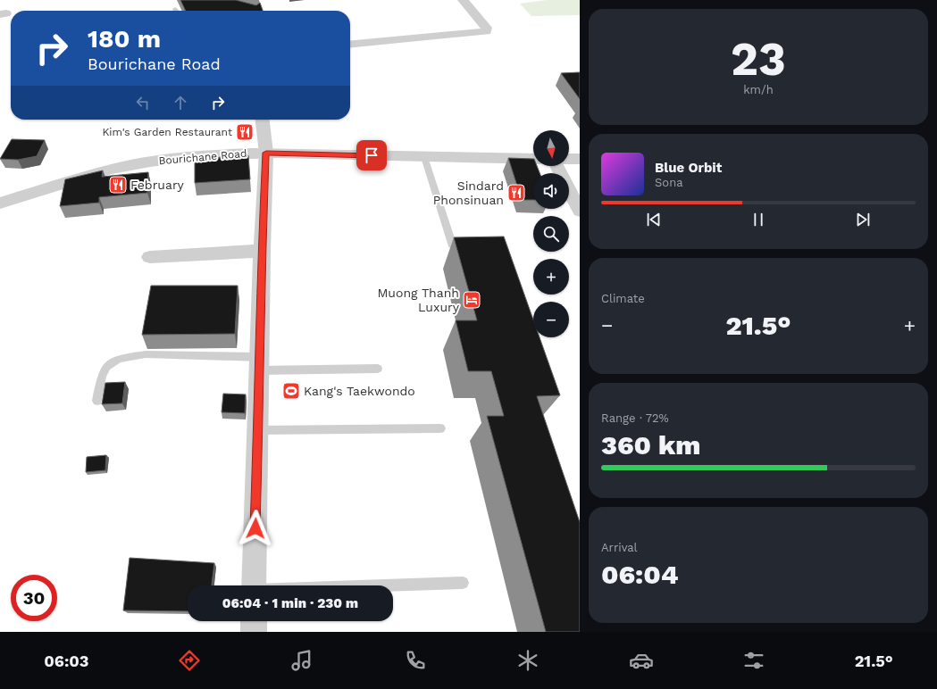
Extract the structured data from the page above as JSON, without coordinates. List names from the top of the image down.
{
  "streets": {
    "street": ["Bourichane Road"]
  },
  "places": {
    "restaurant": ["Kim's Garden Restaurant", "February", "Sindard Phonsinuan"],
    "hotel": ["Muong Thanh Luxury"],
    "sports": ["Kang's Taekwondo"]
  },
  "north": "bottom",
  "page": {
    "tile": [
      ["23", "km/h"],
      "Climate",
      ["Range · 72%", "360 km"],
      ["Arrival", "06:04"]
    ],
    "turn": ["180 m", "Bourichane Road"],
    "map_buttons": ["+", "−"],
    "song": ["Blue Orbit", "Sona"],
    "heat": ["−", "21.5°", "+"],
    "limit": "30",
    "trip": "06:04 · 1 min · 230 m",
    "tabs": ["06:03", "21.5°"]
  }
}
